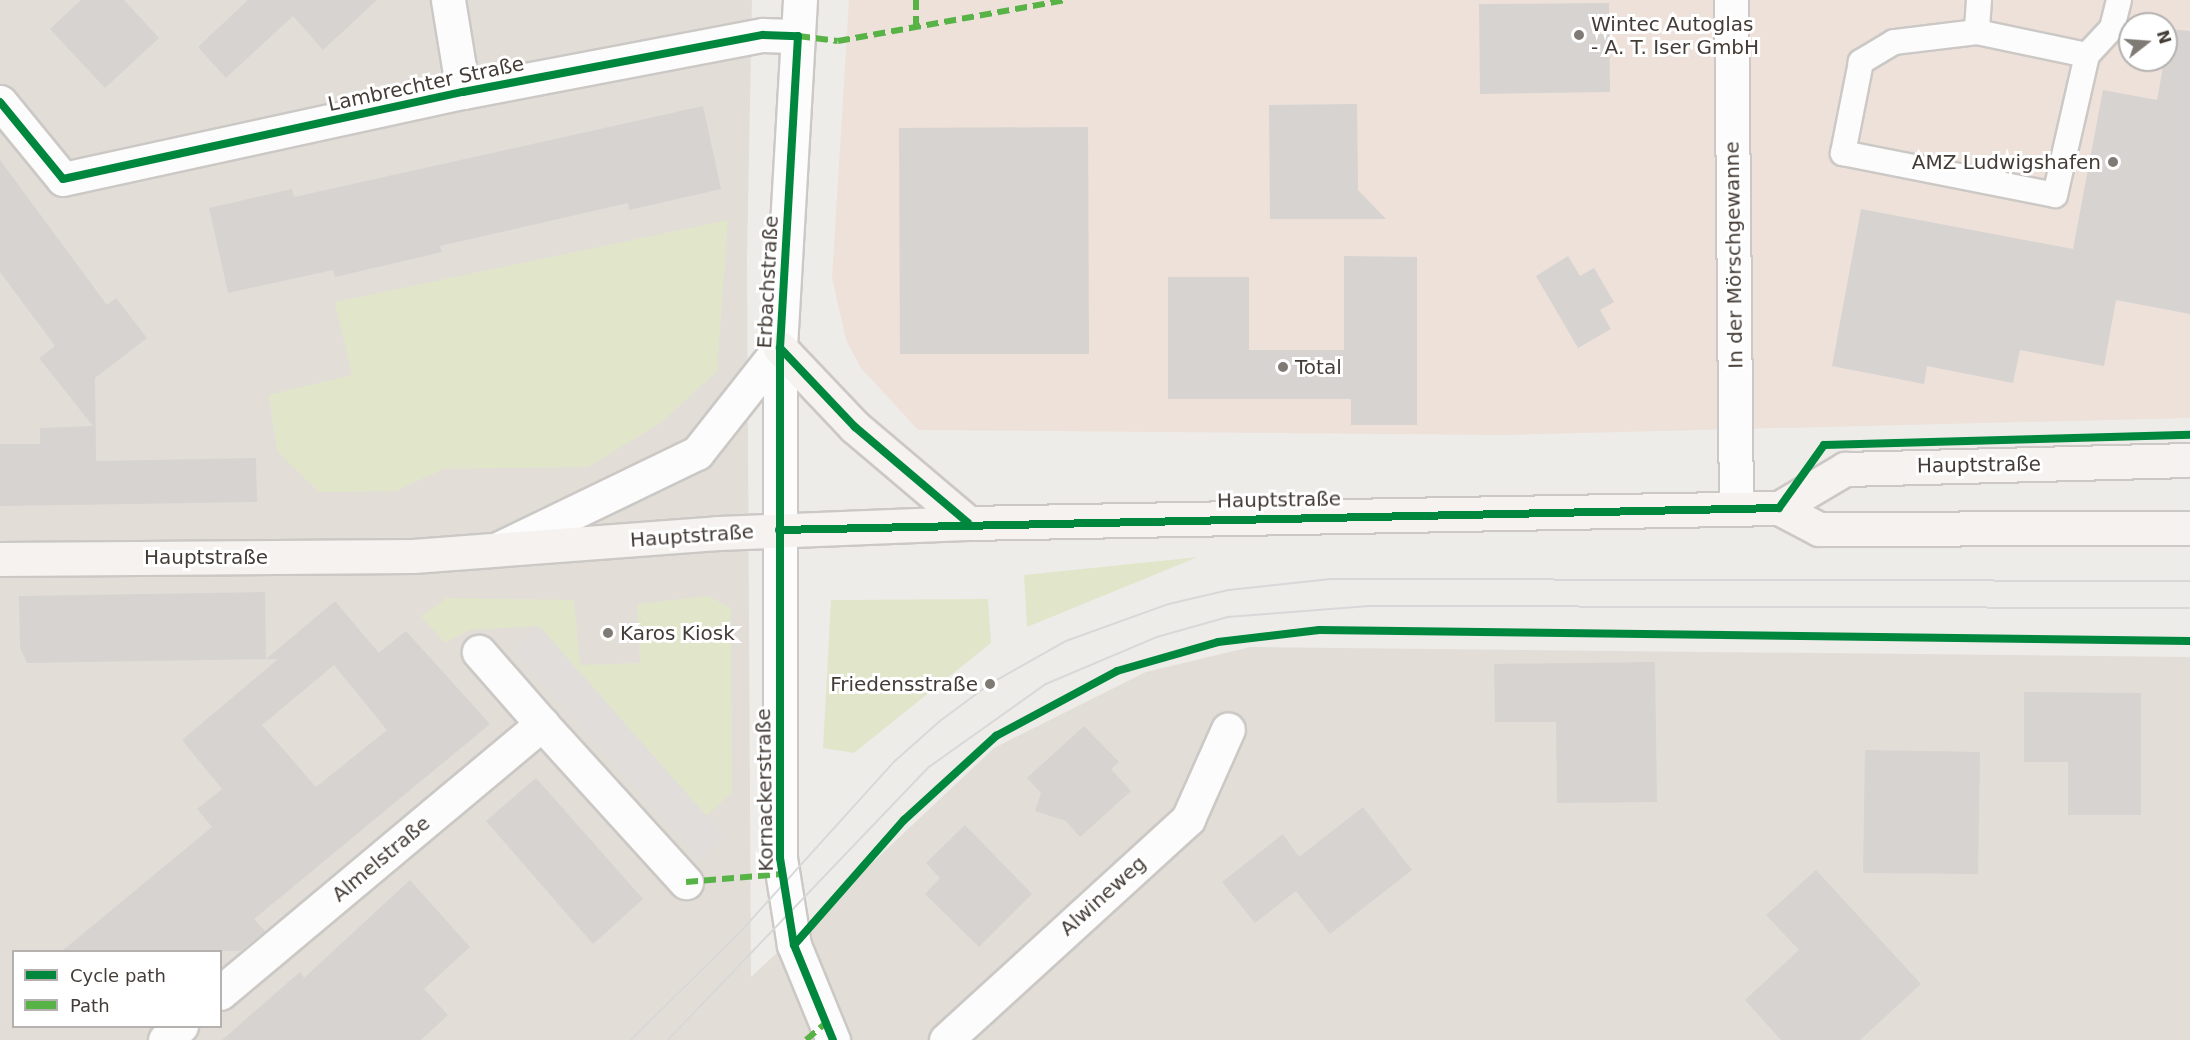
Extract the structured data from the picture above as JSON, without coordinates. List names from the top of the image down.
{
  "streets": {
    "main road": ["Hauptstraße"],
    "street": [
      "Lambrechter Straße",
      "In der Mörschgewanne",
      "Erbachstraße",
      "Kornackerstraße",
      "Almelstraße",
      "Alwineweg"
    ]
  },
  "crossings": [
    ["Lambrechter Straße", "Erbachstraße"],
    ["In der Mörschgewanne", "Hauptstraße"],
    ["Erbachstraße", "Hauptstraße"],
    ["Erbachstraße", "Kornackerstraße"],
    ["Hauptstraße", "Kornackerstraße"]
  ],
  "places": [
    "Wintec Autoglas - A. T. Iser GmbH",
    "AMZ Ludwigshafen",
    "Total",
    "Karos Kiosk",
    "Friedensstraße"
  ],
  "legend": ["Cycle path", "Path"],
  "north": "right"
}
